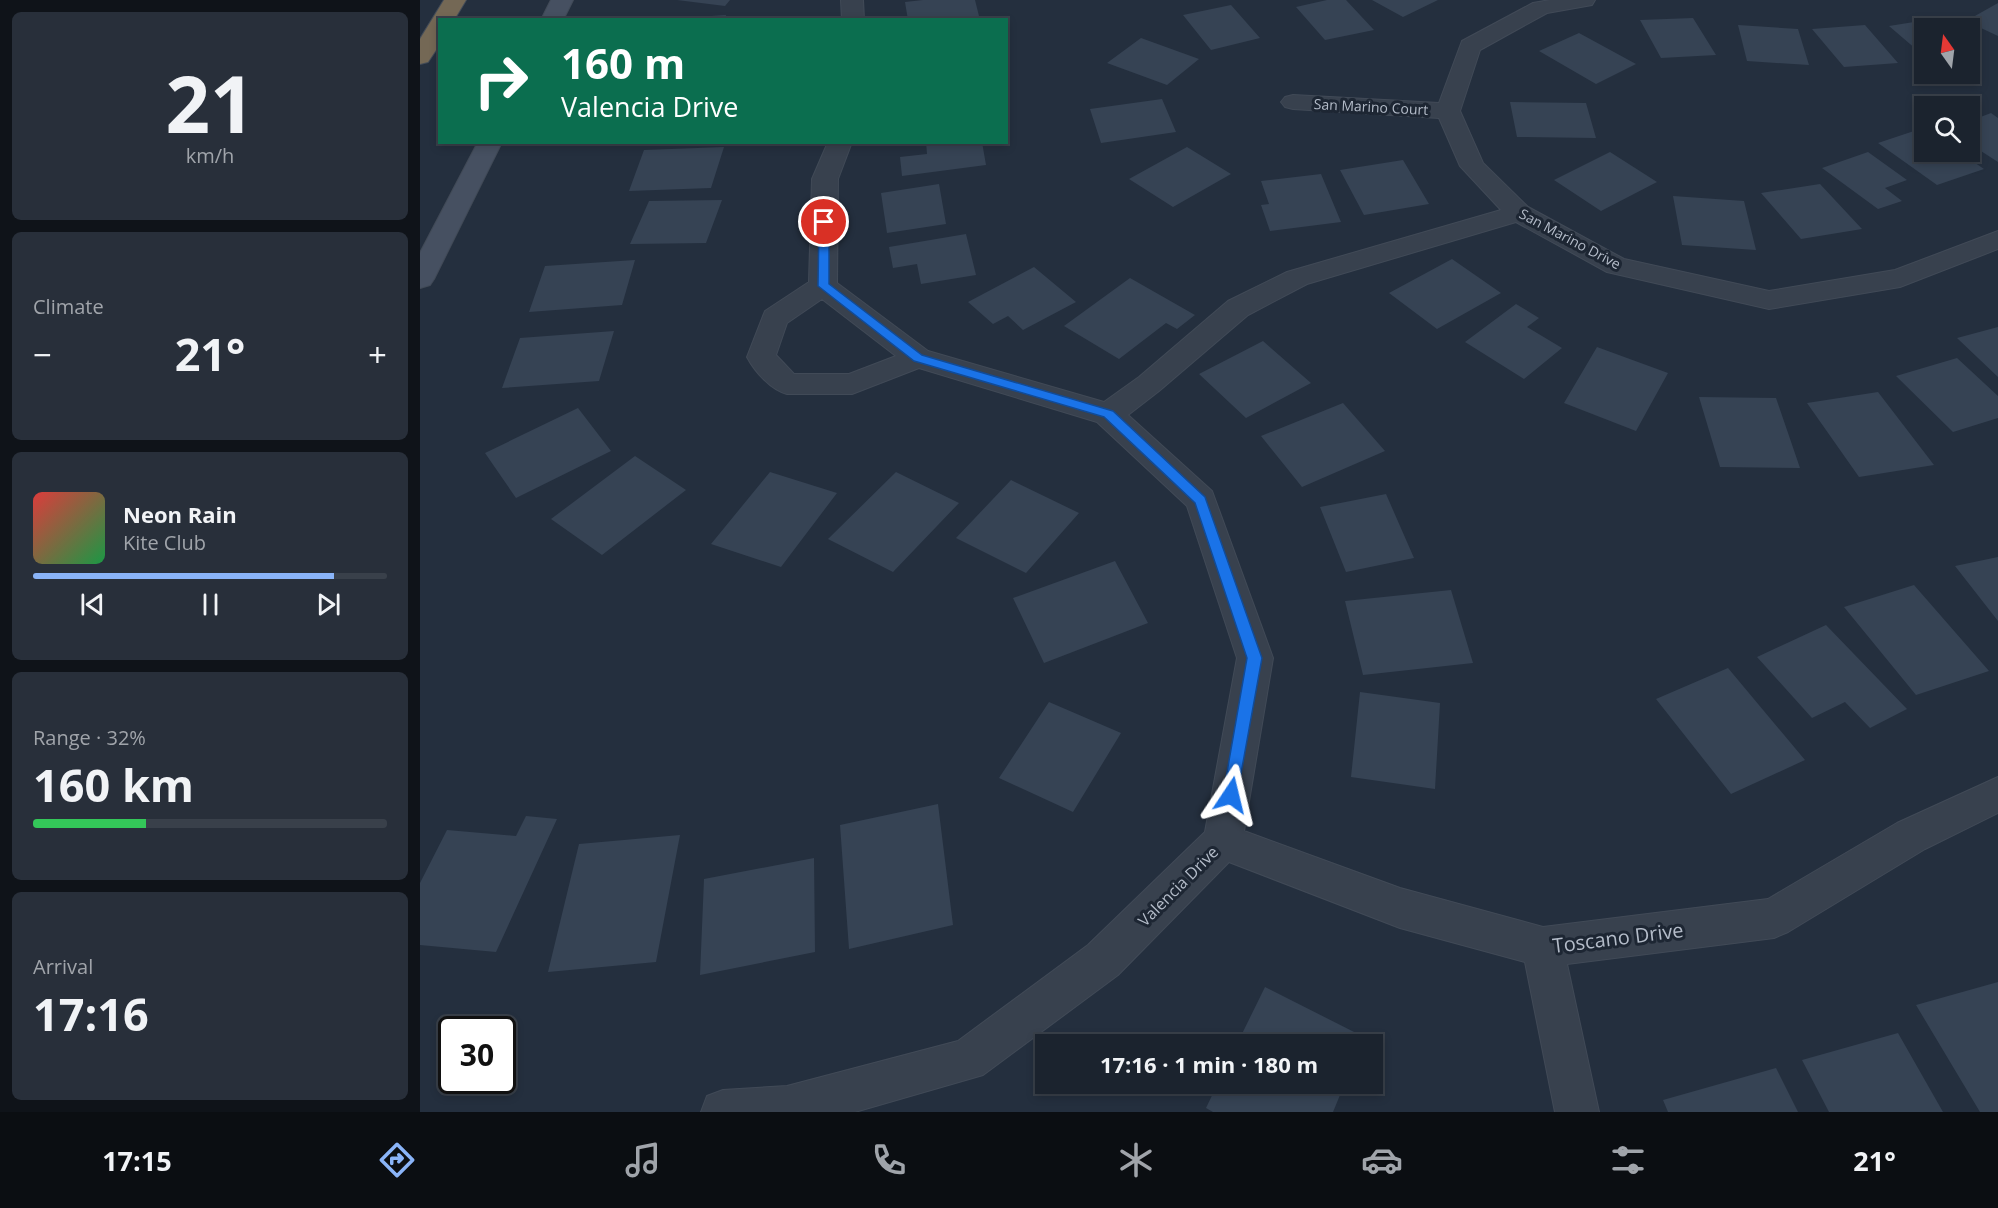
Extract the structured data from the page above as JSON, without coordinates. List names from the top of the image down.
{
  "streets": {
    "street": [
      "San Marino Court",
      "San Marino Drive",
      "Valencia Drive",
      "Toscano Drive"
    ]
  },
  "crossings": [
    ["San Marino Court", "San Marino Drive"],
    ["Valencia Drive", "Toscano Drive"]
  ],
  "north": "top",
  "page": {
    "tile": [
      ["21", "km/h"],
      "Climate",
      ["Range · 32%", "160 km"],
      ["Arrival", "17:16"]
    ],
    "turn": ["160 m", "Valencia Drive"],
    "heat": ["−", "21°", "+"],
    "song": ["Neon Rain", "Kite Club"],
    "limit": "30",
    "trip": "17:16 · 1 min · 180 m",
    "tabs": ["17:15", "21°"]
  }
}
